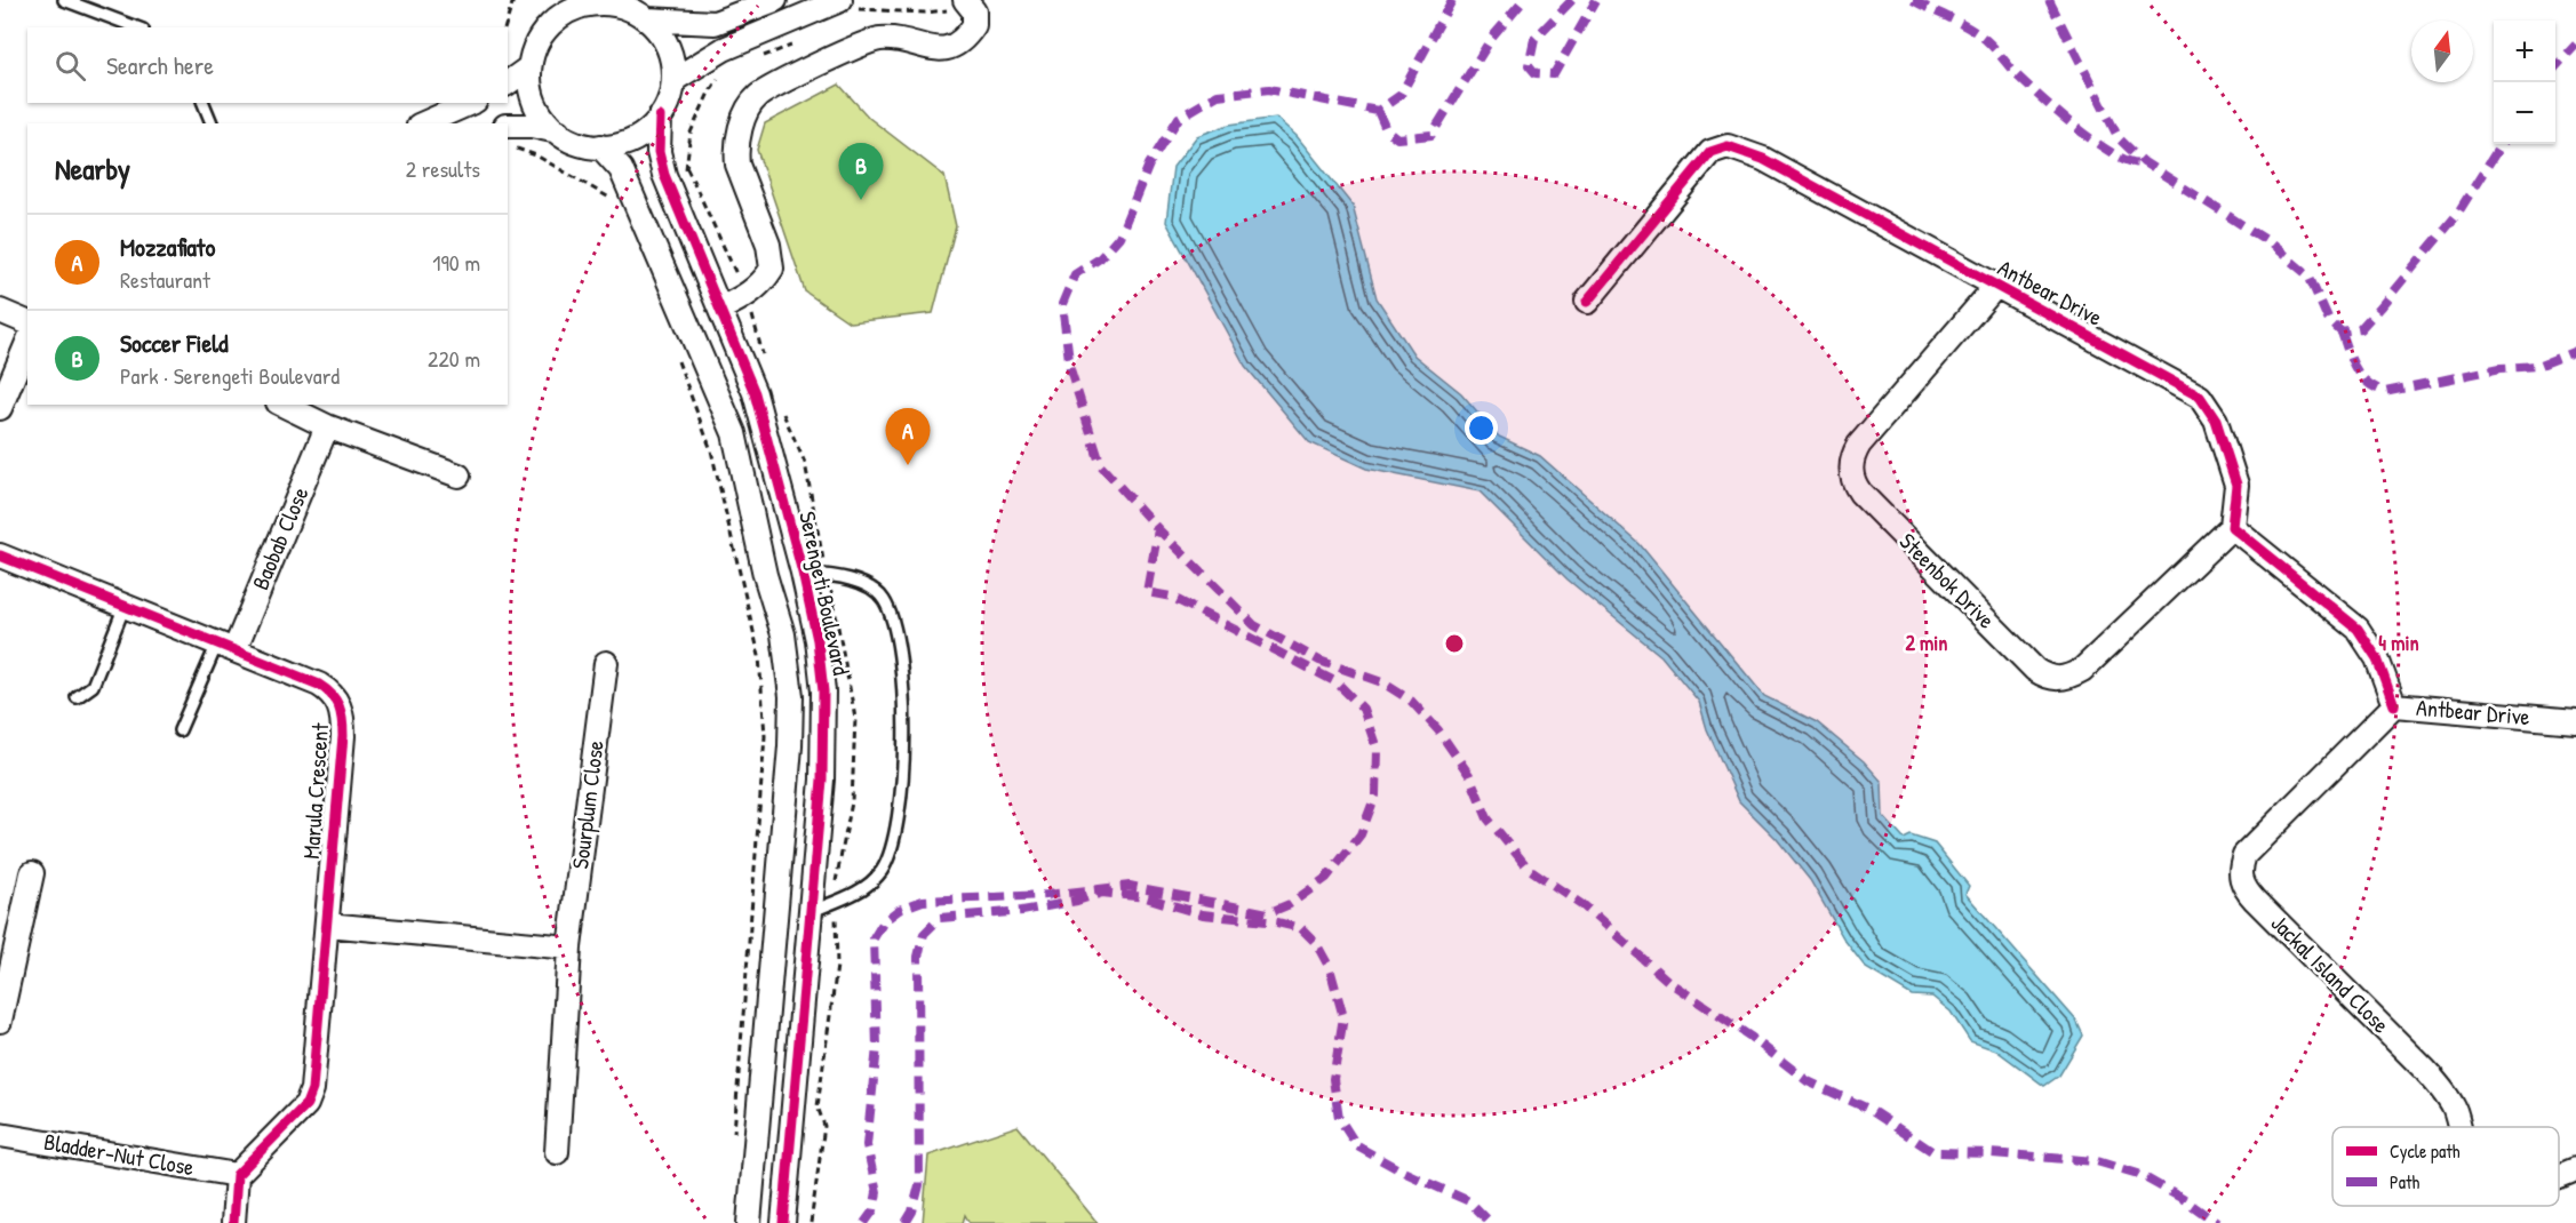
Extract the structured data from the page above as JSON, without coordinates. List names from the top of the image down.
{
  "streets": {
    "street": [
      "Antbear Drive",
      "Baobab Close",
      "Steenbok Drive",
      "Serengeti Boulevard",
      "Marula Crescent",
      "Sourplum Close",
      "Jackal Island Close",
      "Bladder-Nut Close"
    ]
  },
  "crossings": [
    ["Antbear Drive", "Steenbok Drive"],
    ["Antbear Drive", "Jackal Island Close"],
    ["Baobab Close", "Marula Crescent"],
    ["Marula Crescent", "Bladder-Nut Close"]
  ],
  "legend": ["Cycle path", "Path"],
  "north": "top",
  "page": {
    "map_buttons": ["+", "−"],
    "search": "Search here",
    "heading": ["Nearby", "2 results"],
    "pins": ["B", "A"],
    "list": [
      {
        "mark": "A",
        "name": "Mozzafiato",
        "note": "Restaurant",
        "value": "190 m"
      },
      {
        "mark": "B",
        "name": "Soccer Field",
        "note": "Park · Serengeti Boulevard",
        "value": "220 m"
      }
    ]
  },
  "rings": ["2 min", "4 min"]
}
